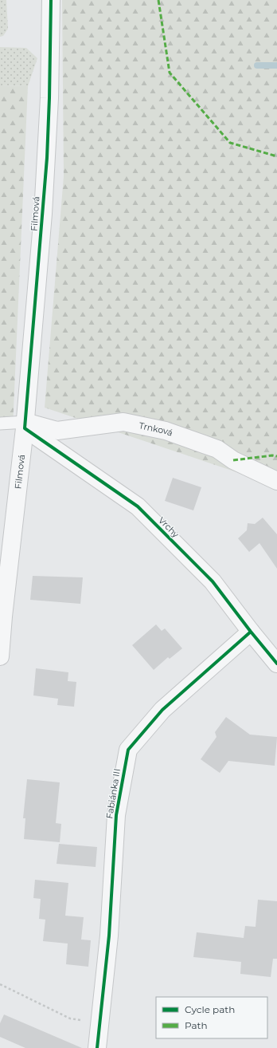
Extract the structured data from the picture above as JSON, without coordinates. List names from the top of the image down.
{
  "streets": {
    "street": [
      "Filmová",
      "Trnková",
      "Vrchy",
      "Fabiánka III"
    ]
  },
  "crossings": [
    ["Filmová", "Trnková"],
    ["Filmová", "Vrchy"],
    ["Trnková", "Vrchy"],
    ["Vrchy", "Fabiánka III"]
  ],
  "legend": ["Cycle path", "Path"]
}
